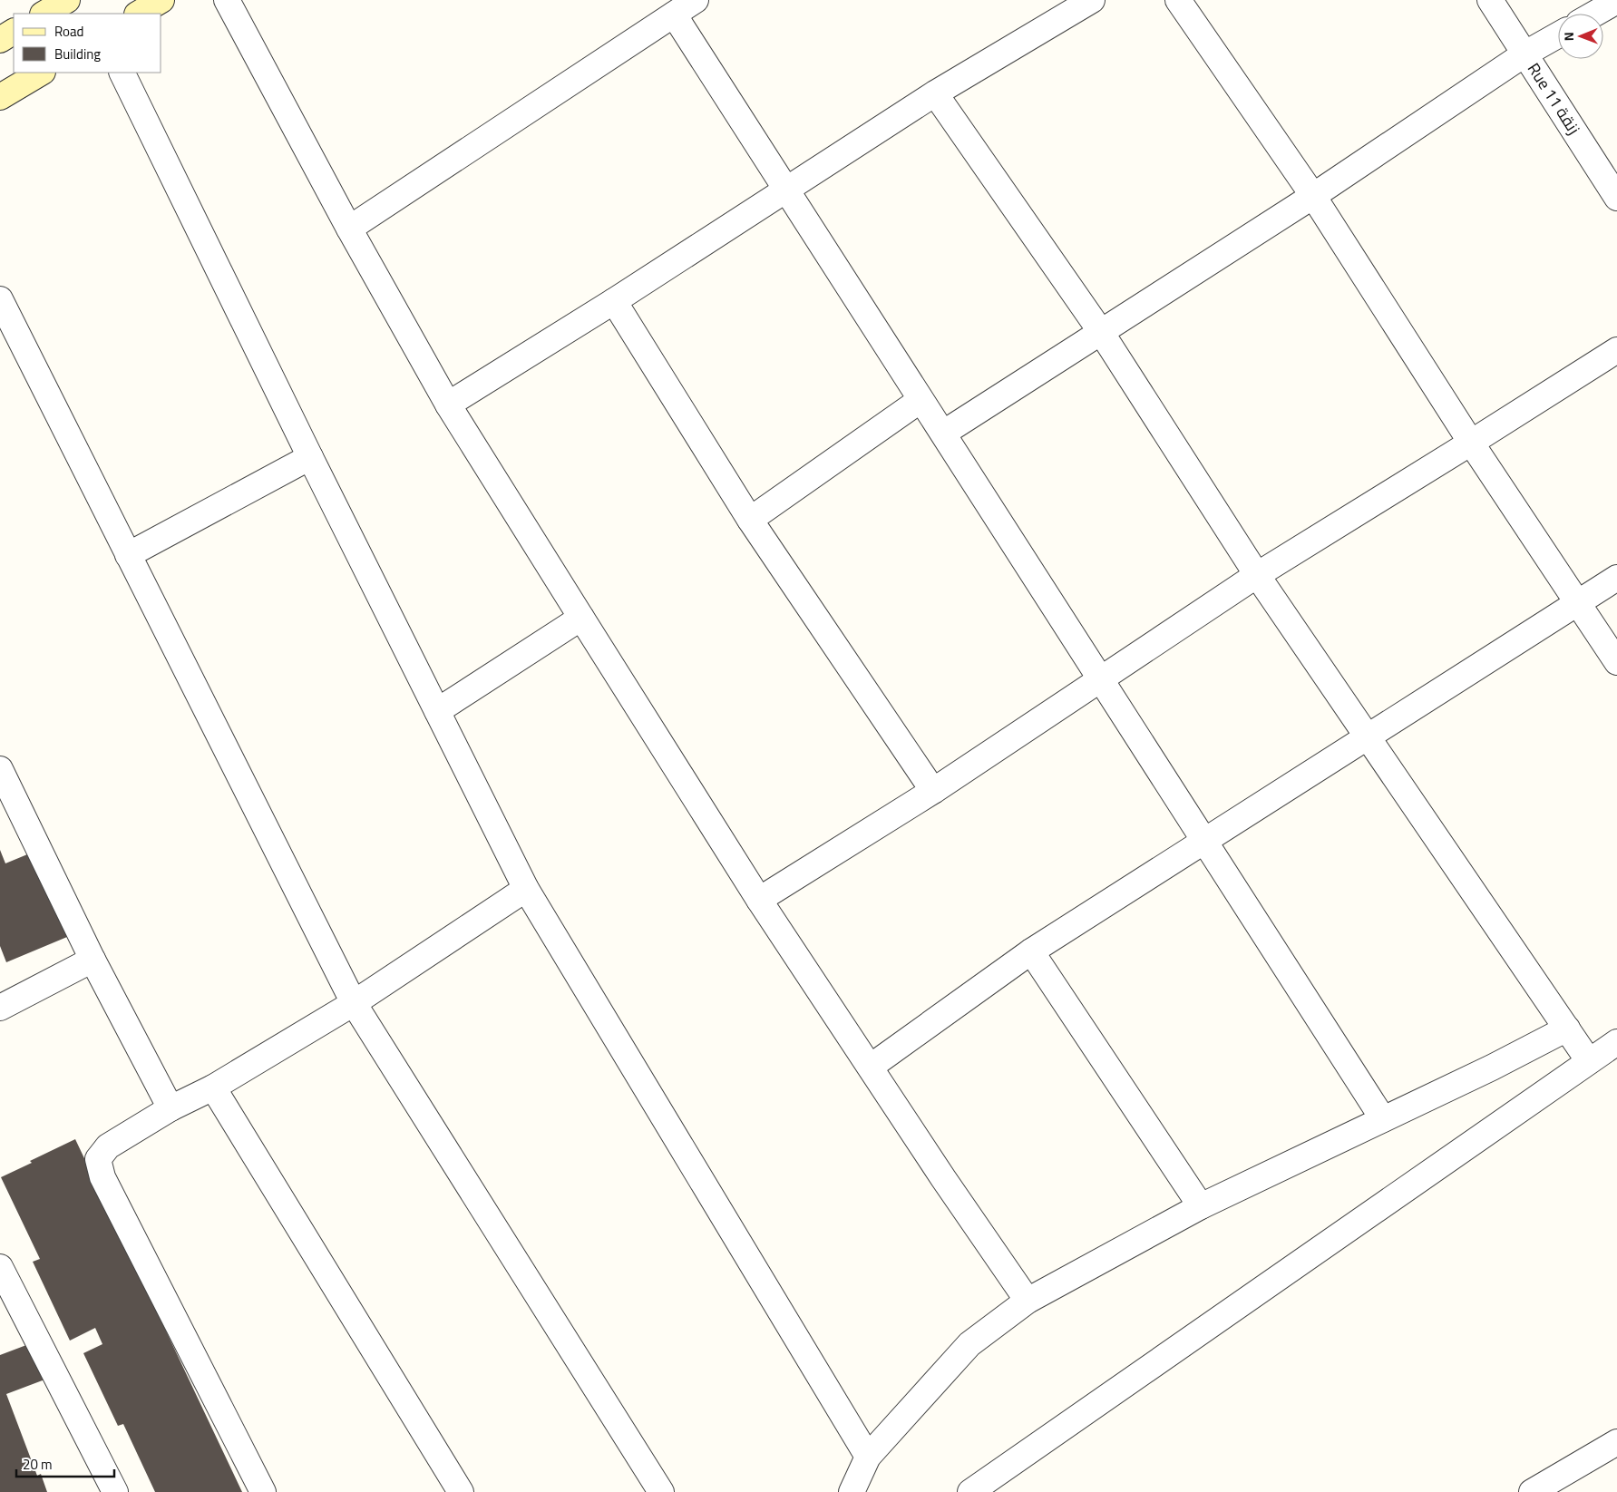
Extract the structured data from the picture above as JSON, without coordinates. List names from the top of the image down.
{
  "streets": {
    "street": ["Rue 11 زنقة"]
  },
  "legend": ["Road", "Building"],
  "scale_bar": "20 m",
  "north": "left"
}
